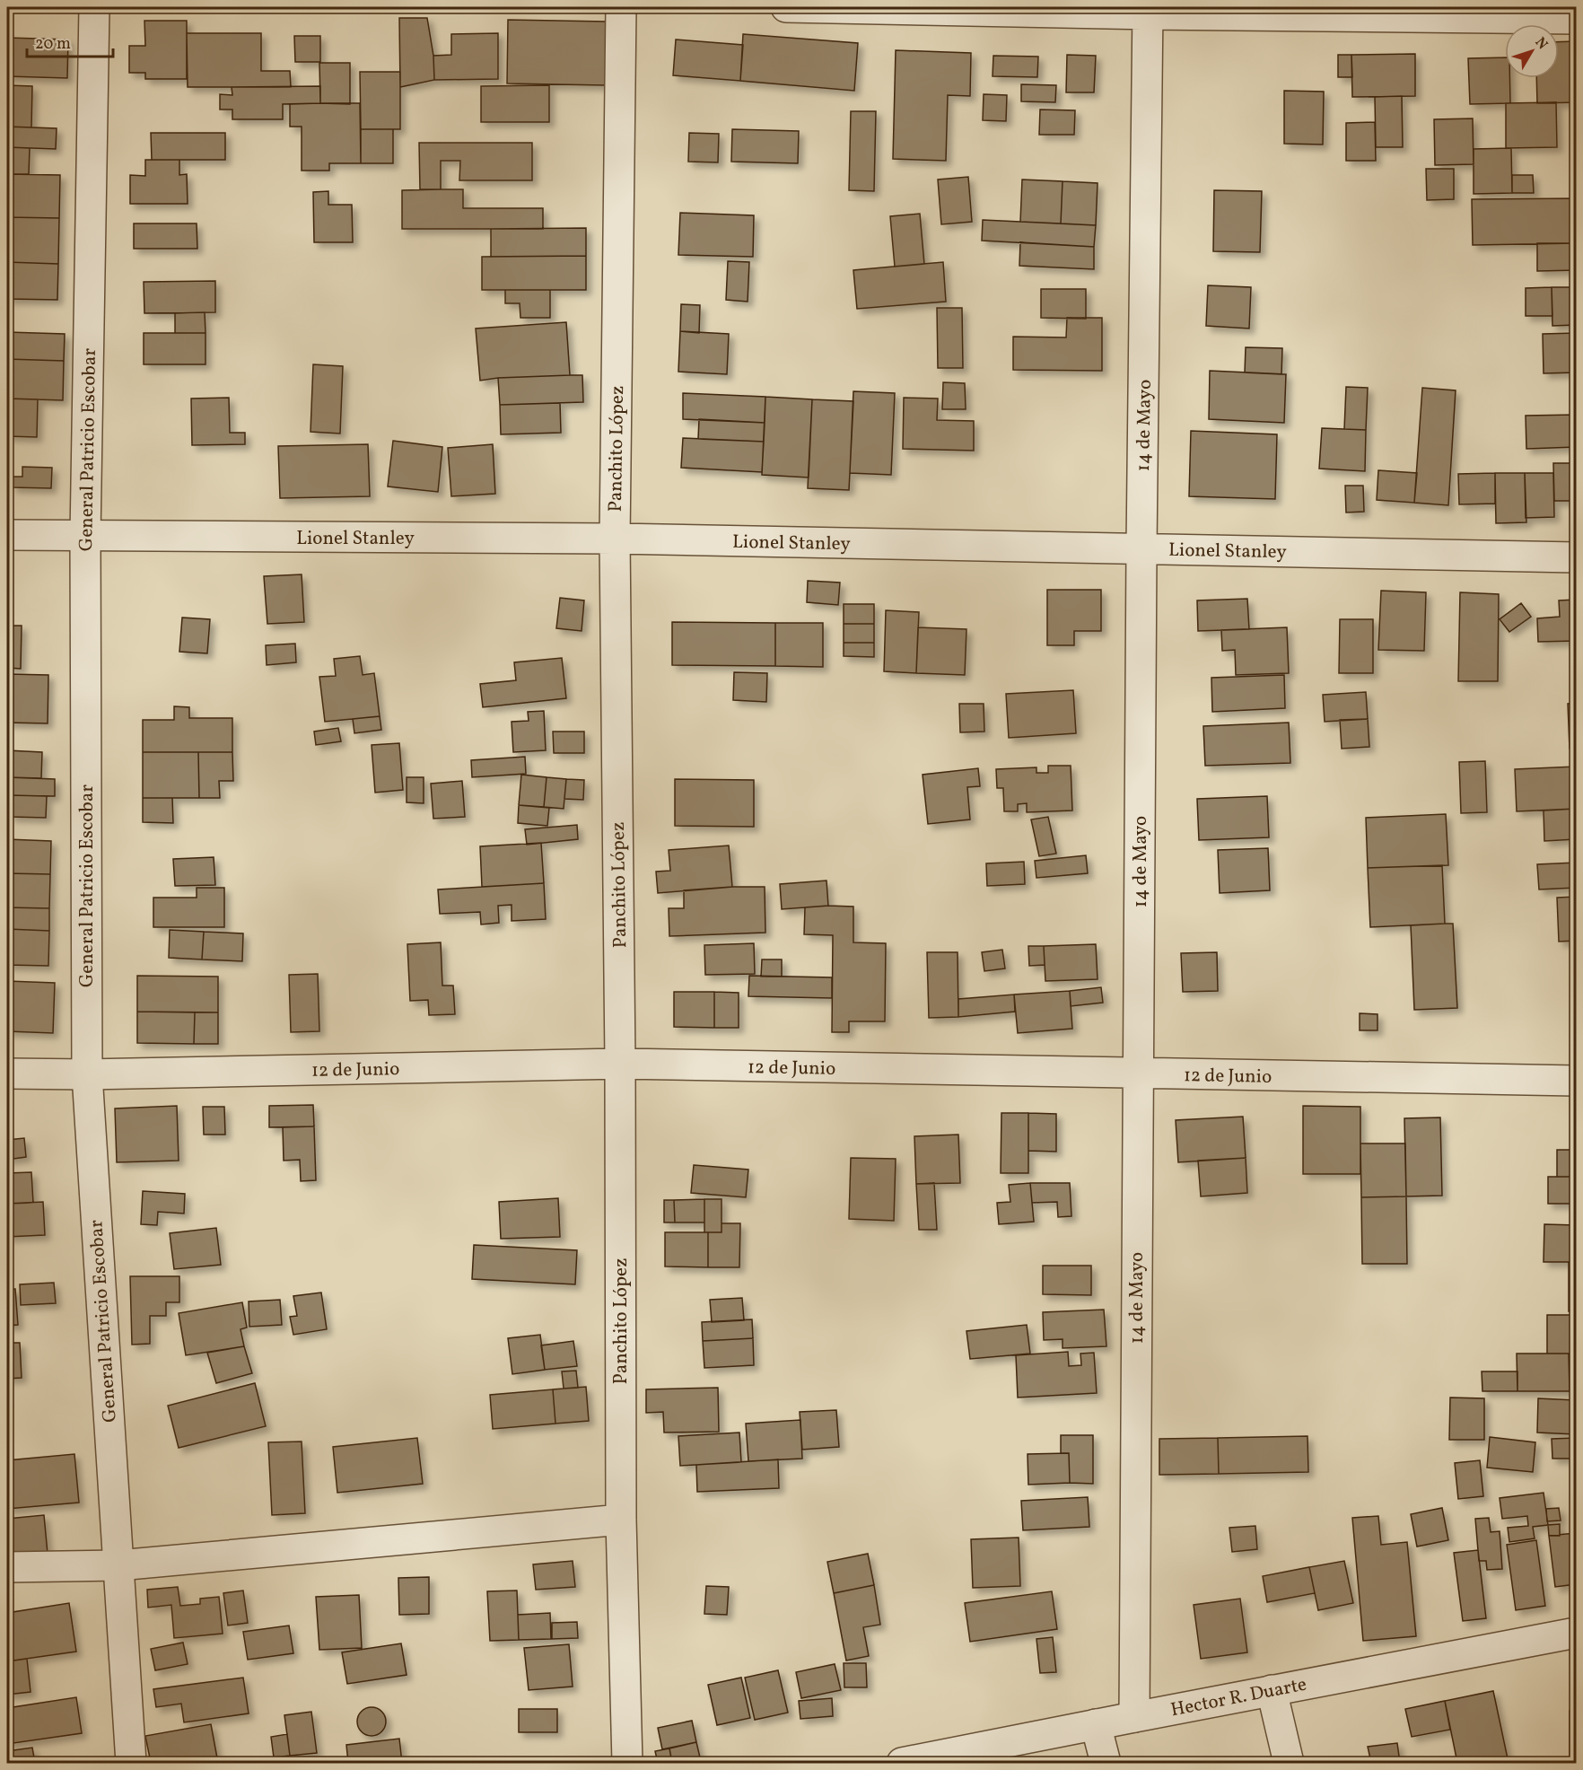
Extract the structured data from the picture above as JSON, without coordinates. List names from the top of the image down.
{
  "streets": {
    "street": [
      "14 de Mayo",
      "Panchito López",
      "General Patricio Escobar",
      "Lionel Stanley",
      "12 de Junio",
      "Hector R. Duarte"
    ]
  },
  "crossings": [
    ["14 de Mayo", "Lionel Stanley"],
    ["14 de Mayo", "12 de Junio"],
    ["14 de Mayo", "Hector R. Duarte"],
    ["Panchito López", "Lionel Stanley"],
    ["Panchito López", "12 de Junio"],
    ["General Patricio Escobar", "Lionel Stanley"],
    ["General Patricio Escobar", "12 de Junio"]
  ],
  "scale_bar": "20 m",
  "north": "top right"
}
